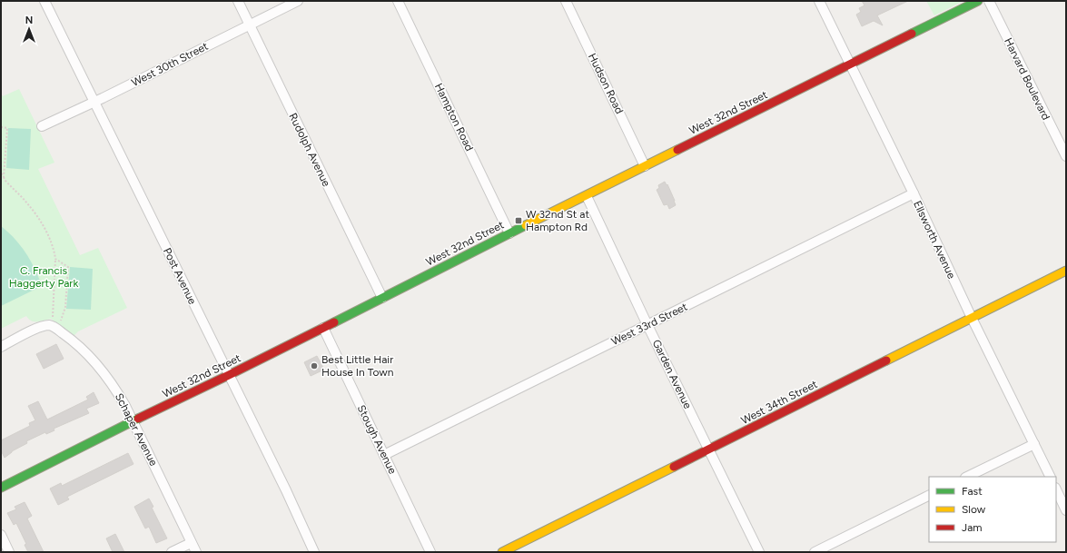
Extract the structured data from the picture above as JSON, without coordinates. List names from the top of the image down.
{
  "streets": {
    "street": [
      "West 30th Street",
      "Harvard Boulevard",
      "Hudson Road",
      "West 32nd Street",
      "Hampton Road",
      "Rudolph Avenue",
      "Ellsworth Avenue",
      "Post Avenue",
      "West 33rd Street",
      "Garden Avenue",
      "West 34th Street",
      "Schaper Avenue",
      "Stough Avenue"
    ]
  },
  "crossings": [
    ["West 30th Street", "Rudolph Avenue"],
    ["West 30th Street", "Post Avenue"],
    ["Hudson Road", "West 32nd Street"],
    ["West 32nd Street", "Hampton Road"],
    ["West 32nd Street", "Rudolph Avenue"],
    ["West 32nd Street", "Ellsworth Avenue"],
    ["West 32nd Street", "Post Avenue"],
    ["West 32nd Street", "Garden Avenue"],
    ["West 32nd Street", "Schaper Avenue"],
    ["West 32nd Street", "Stough Avenue"],
    ["Ellsworth Avenue", "West 33rd Street"],
    ["Ellsworth Avenue", "West 34th Street"],
    ["West 33rd Street", "Garden Avenue"],
    ["West 33rd Street", "Stough Avenue"],
    ["Garden Avenue", "West 34th Street"]
  ],
  "parks": ["C. Francis Haggerty Park"],
  "places": {
    "transit": ["W 32nd St at Hampton Rd"],
    "other": ["Best Little Hair House In Town"]
  },
  "legend": ["Fast", "Slow", "Jam"],
  "north": "top"
}
